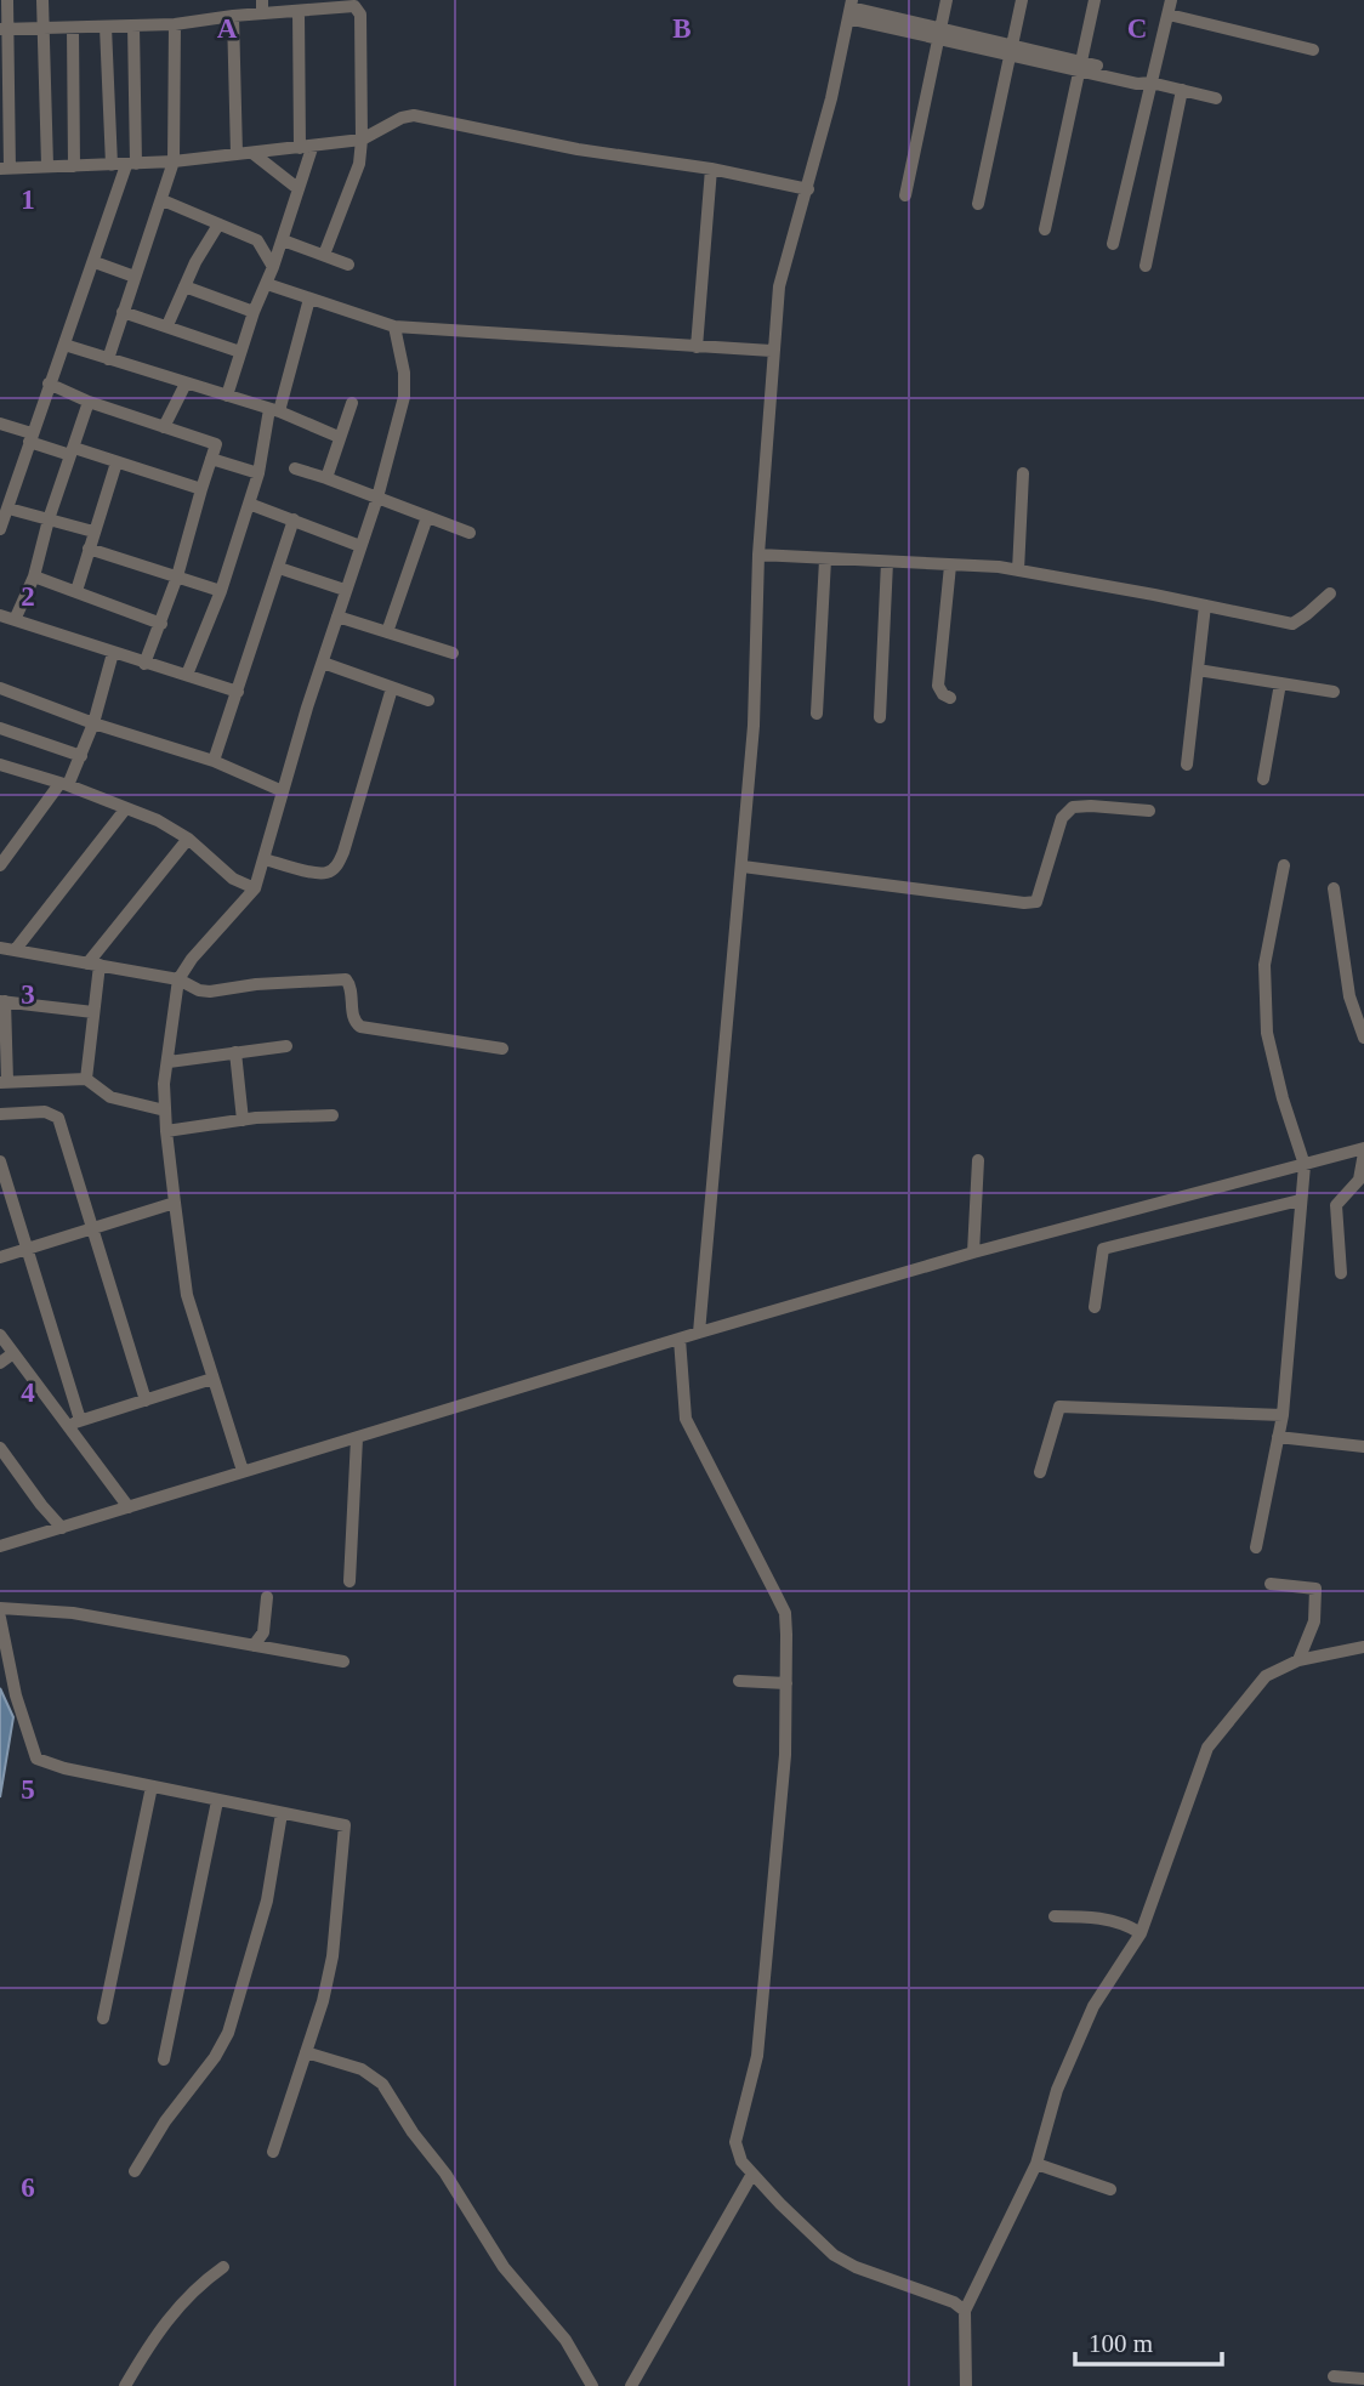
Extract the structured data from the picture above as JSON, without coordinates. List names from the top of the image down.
{
  "scale_bar": "100 m",
  "grid": {
    "columns": ["A", "B", "C"],
    "rows": [
      "1",
      "2",
      "3",
      "4",
      "5",
      "6"
    ]
  }
}
